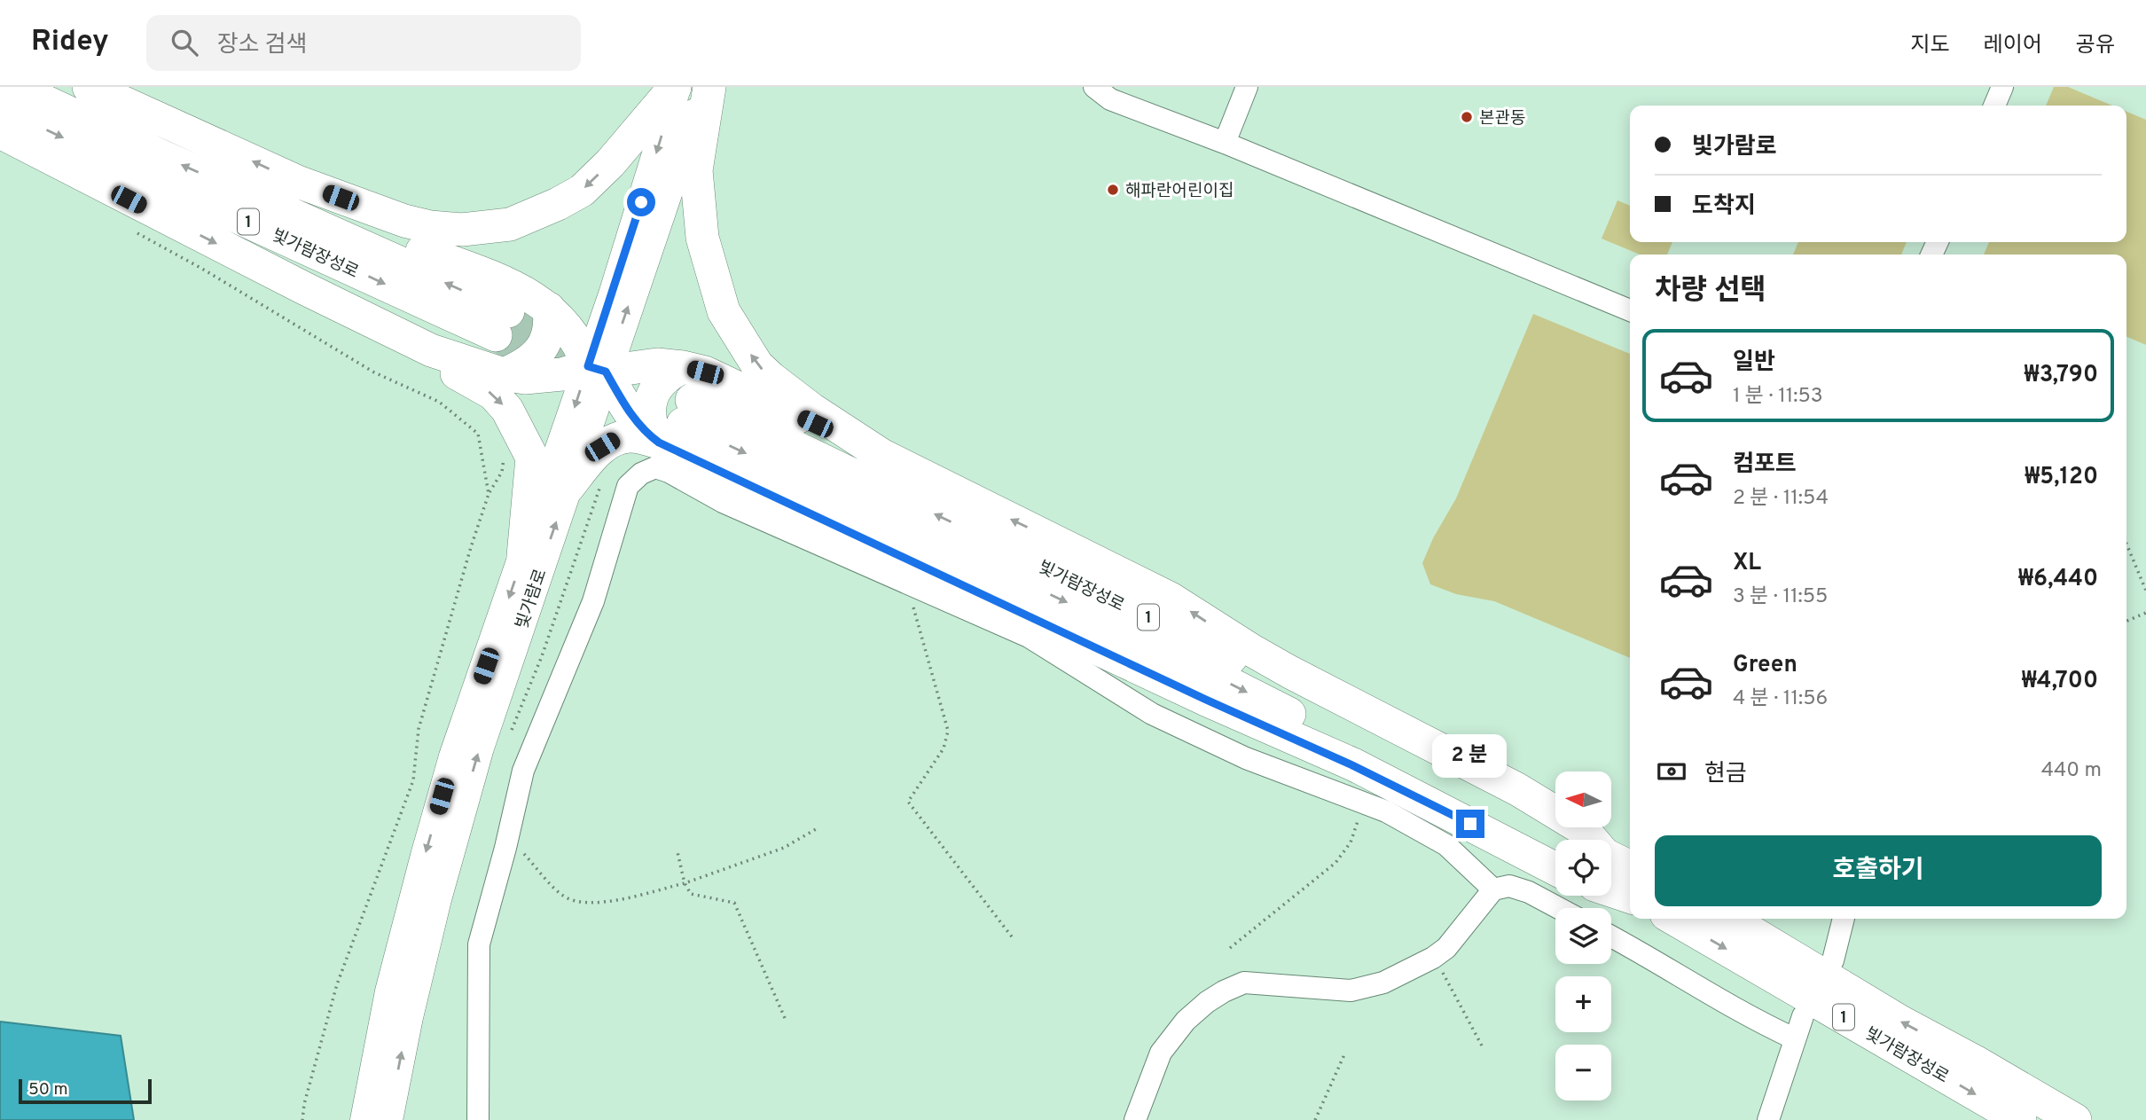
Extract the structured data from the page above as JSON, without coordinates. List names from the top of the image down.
{
  "streets": {
    "highway": ["1", "빛가람장성로"],
    "main road": ["빛가람로"]
  },
  "places": ["본관동", "해파란어린이집"],
  "scale_bar": "50 m",
  "north": "left",
  "page": {
    "header": "Ridey",
    "search": "장소 검색",
    "nav": ["지도", "레이어", "공유"],
    "banner": ["빛가람로", "도착지"],
    "heading": "차량 선택",
    "list": [
      {
        "name": "일반",
        "note": "1 분 · 11:53",
        "value": "₩3,790"
      },
      {
        "name": "컴포트",
        "note": "2 분 · 11:54",
        "value": "₩5,120"
      },
      {
        "name": "XL",
        "note": "3 분 · 11:55",
        "value": "₩6,440"
      },
      {
        "name": "Green",
        "note": "4 분 · 11:56",
        "value": "₩4,700"
      }
    ],
    "bubble": "2 분",
    "pay": ["현금", "440 m"],
    "map_buttons": ["+", "−"],
    "buttons": "호출하기",
    "scale": "50 m"
  }
}
